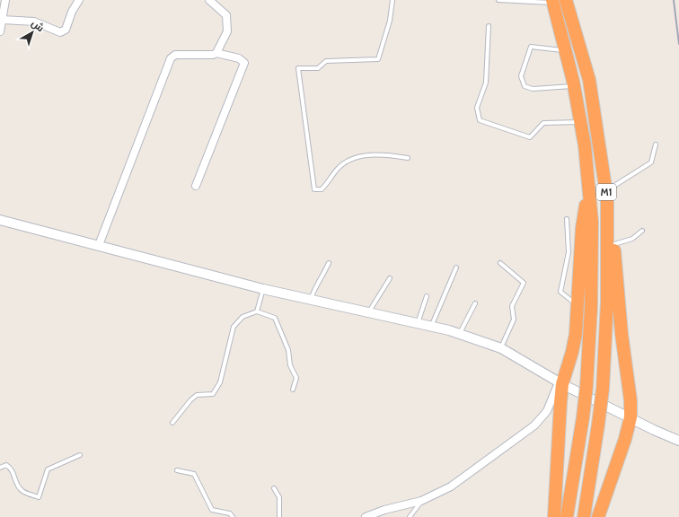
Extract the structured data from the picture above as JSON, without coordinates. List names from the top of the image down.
{
  "streets": {
    "highway": ["M1"]
  },
  "north": "top right"
}
